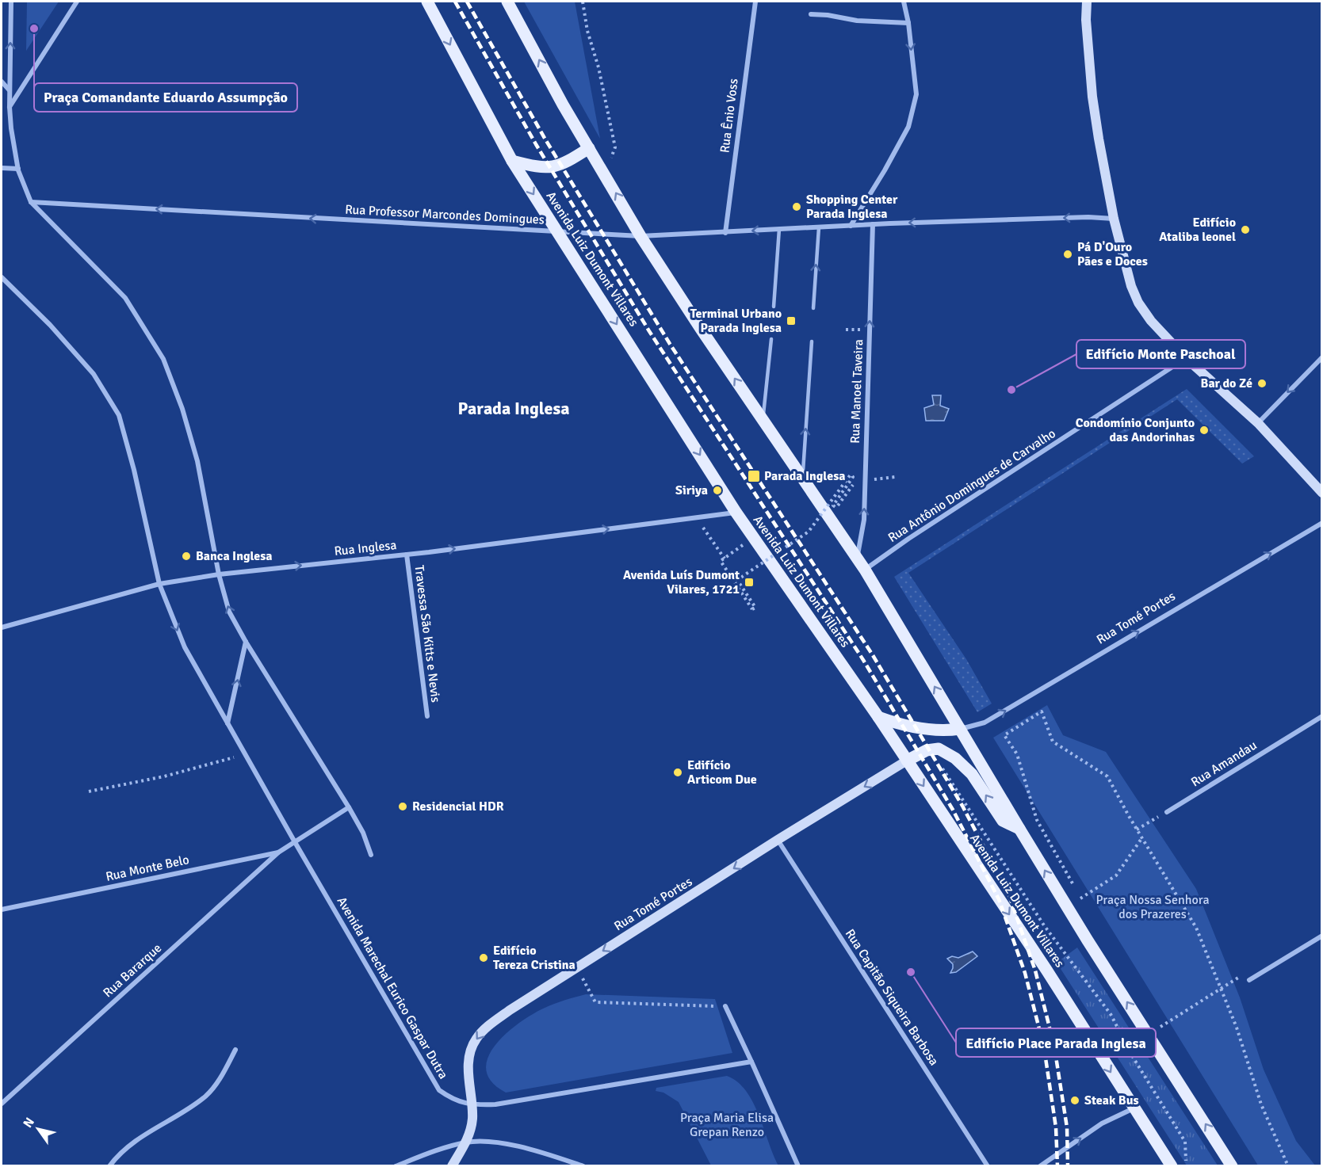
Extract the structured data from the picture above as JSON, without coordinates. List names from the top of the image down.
{
  "streets": {
    "main road": ["Avenida Luiz Dumont Villares", "Rua Tomé Portes"],
    "street": [
      "Rua Ênio Voss",
      "Rua Professor Marcondes Domingues",
      "Rua Manoel Taveira",
      "Rua Antônio Domingues de Carvalho",
      "Rua Inglesa",
      "Travessa São Kitts e Nevis",
      "Rua Amandau",
      "Rua Monte Belo",
      "Rua Bararque",
      "Avenida Marechal Eurico Gaspar Dutra",
      "Rua Capitão Siqueira Barbosa"
    ]
  },
  "crossings": [
    ["Rua Ênio Voss", "Rua Professor Marcondes Domingues"],
    ["Rua Professor Marcondes Domingues", "Avenida Luiz Dumont Villares"],
    ["Rua Professor Marcondes Domingues", "Rua Manoel Taveira"],
    ["Avenida Luiz Dumont Villares", "Rua Inglesa"],
    ["Avenida Luiz Dumont Villares", "Rua Tomé Portes"],
    ["Rua Inglesa", "Travessa São Kitts e Nevis"],
    ["Rua Inglesa", "Avenida Marechal Eurico Gaspar Dutra"],
    ["Rua Tomé Portes", "Avenida Marechal Eurico Gaspar Dutra"],
    ["Rua Tomé Portes", "Rua Capitão Siqueira Barbosa"],
    ["Rua Monte Belo", "Rua Bararque"],
    ["Rua Monte Belo", "Avenida Marechal Eurico Gaspar Dutra"]
  ],
  "one_way": ["Rua Professor Marcondes Domingues", "Rua Manoel Taveira", "Rua Inglesa"],
  "districts": ["Parada Inglesa"],
  "parks": ["Praça Nossa Senhora dos Prazeres", "Praça Maria Elisa Grepan Renzo"],
  "places": {
    "other": [
      "Praça Comandante Eduardo Assumpção",
      "Shopping Center Parada Inglesa",
      "Edifício Ataliba leonel",
      "Pá D'Ouro Pães e Doces",
      "Bar do Zé",
      "Edifício Monte Paschoal",
      "Condomínio Conjunto das Andorinhas",
      "Siriya",
      "Banca Inglesa",
      "Edifício Articom Due",
      "Residencial HDR",
      "Edifício Tereza Cristina",
      "Edifício Place Parada Inglesa",
      "Steak Bus"
    ],
    "transit": ["Terminal Urbano Parada Inglesa", "Parada Inglesa", "Avenida Luís Dumont Vilares, 1721"]
  },
  "north": "top left"
}
